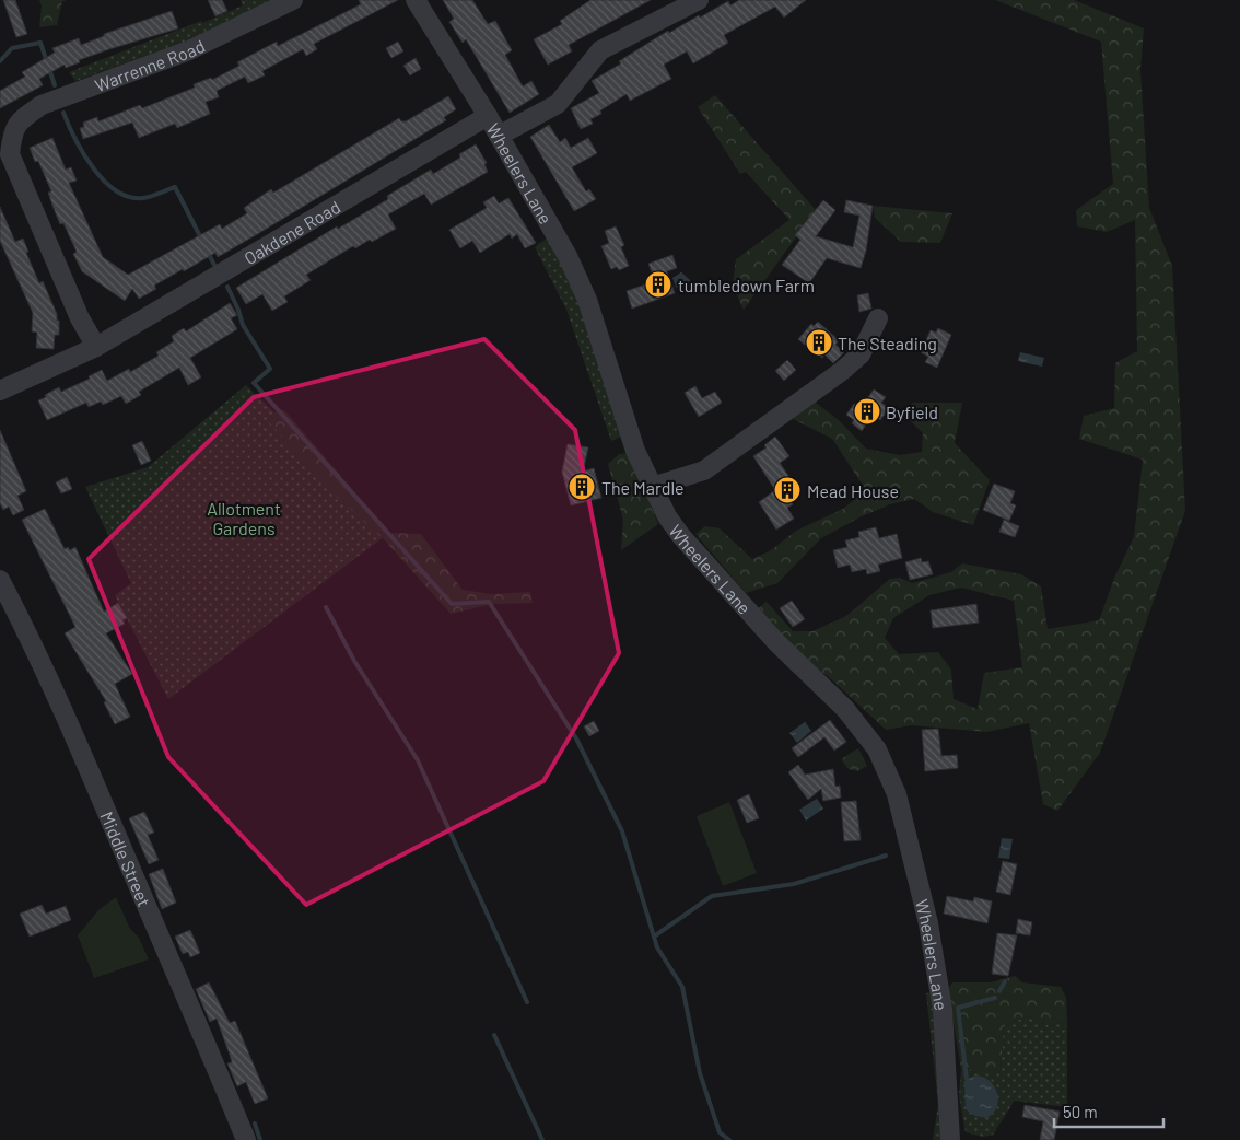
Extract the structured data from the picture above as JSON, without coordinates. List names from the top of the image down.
{
  "streets": {
    "street": [
      "Warrenne Road",
      "Wheelers Lane",
      "Oakdene Road",
      "Middle Street"
    ]
  },
  "crossings": [
    ["Warrenne Road", "Oakdene Road"],
    ["Wheelers Lane", "Oakdene Road"]
  ],
  "parks": ["Allotment Gardens"],
  "places": {
    "building": [
      "tumbledown Farm",
      "The Steading",
      "Byfield",
      "The Mardle",
      "Mead House"
    ]
  },
  "scale_bar": "50 m"
}
